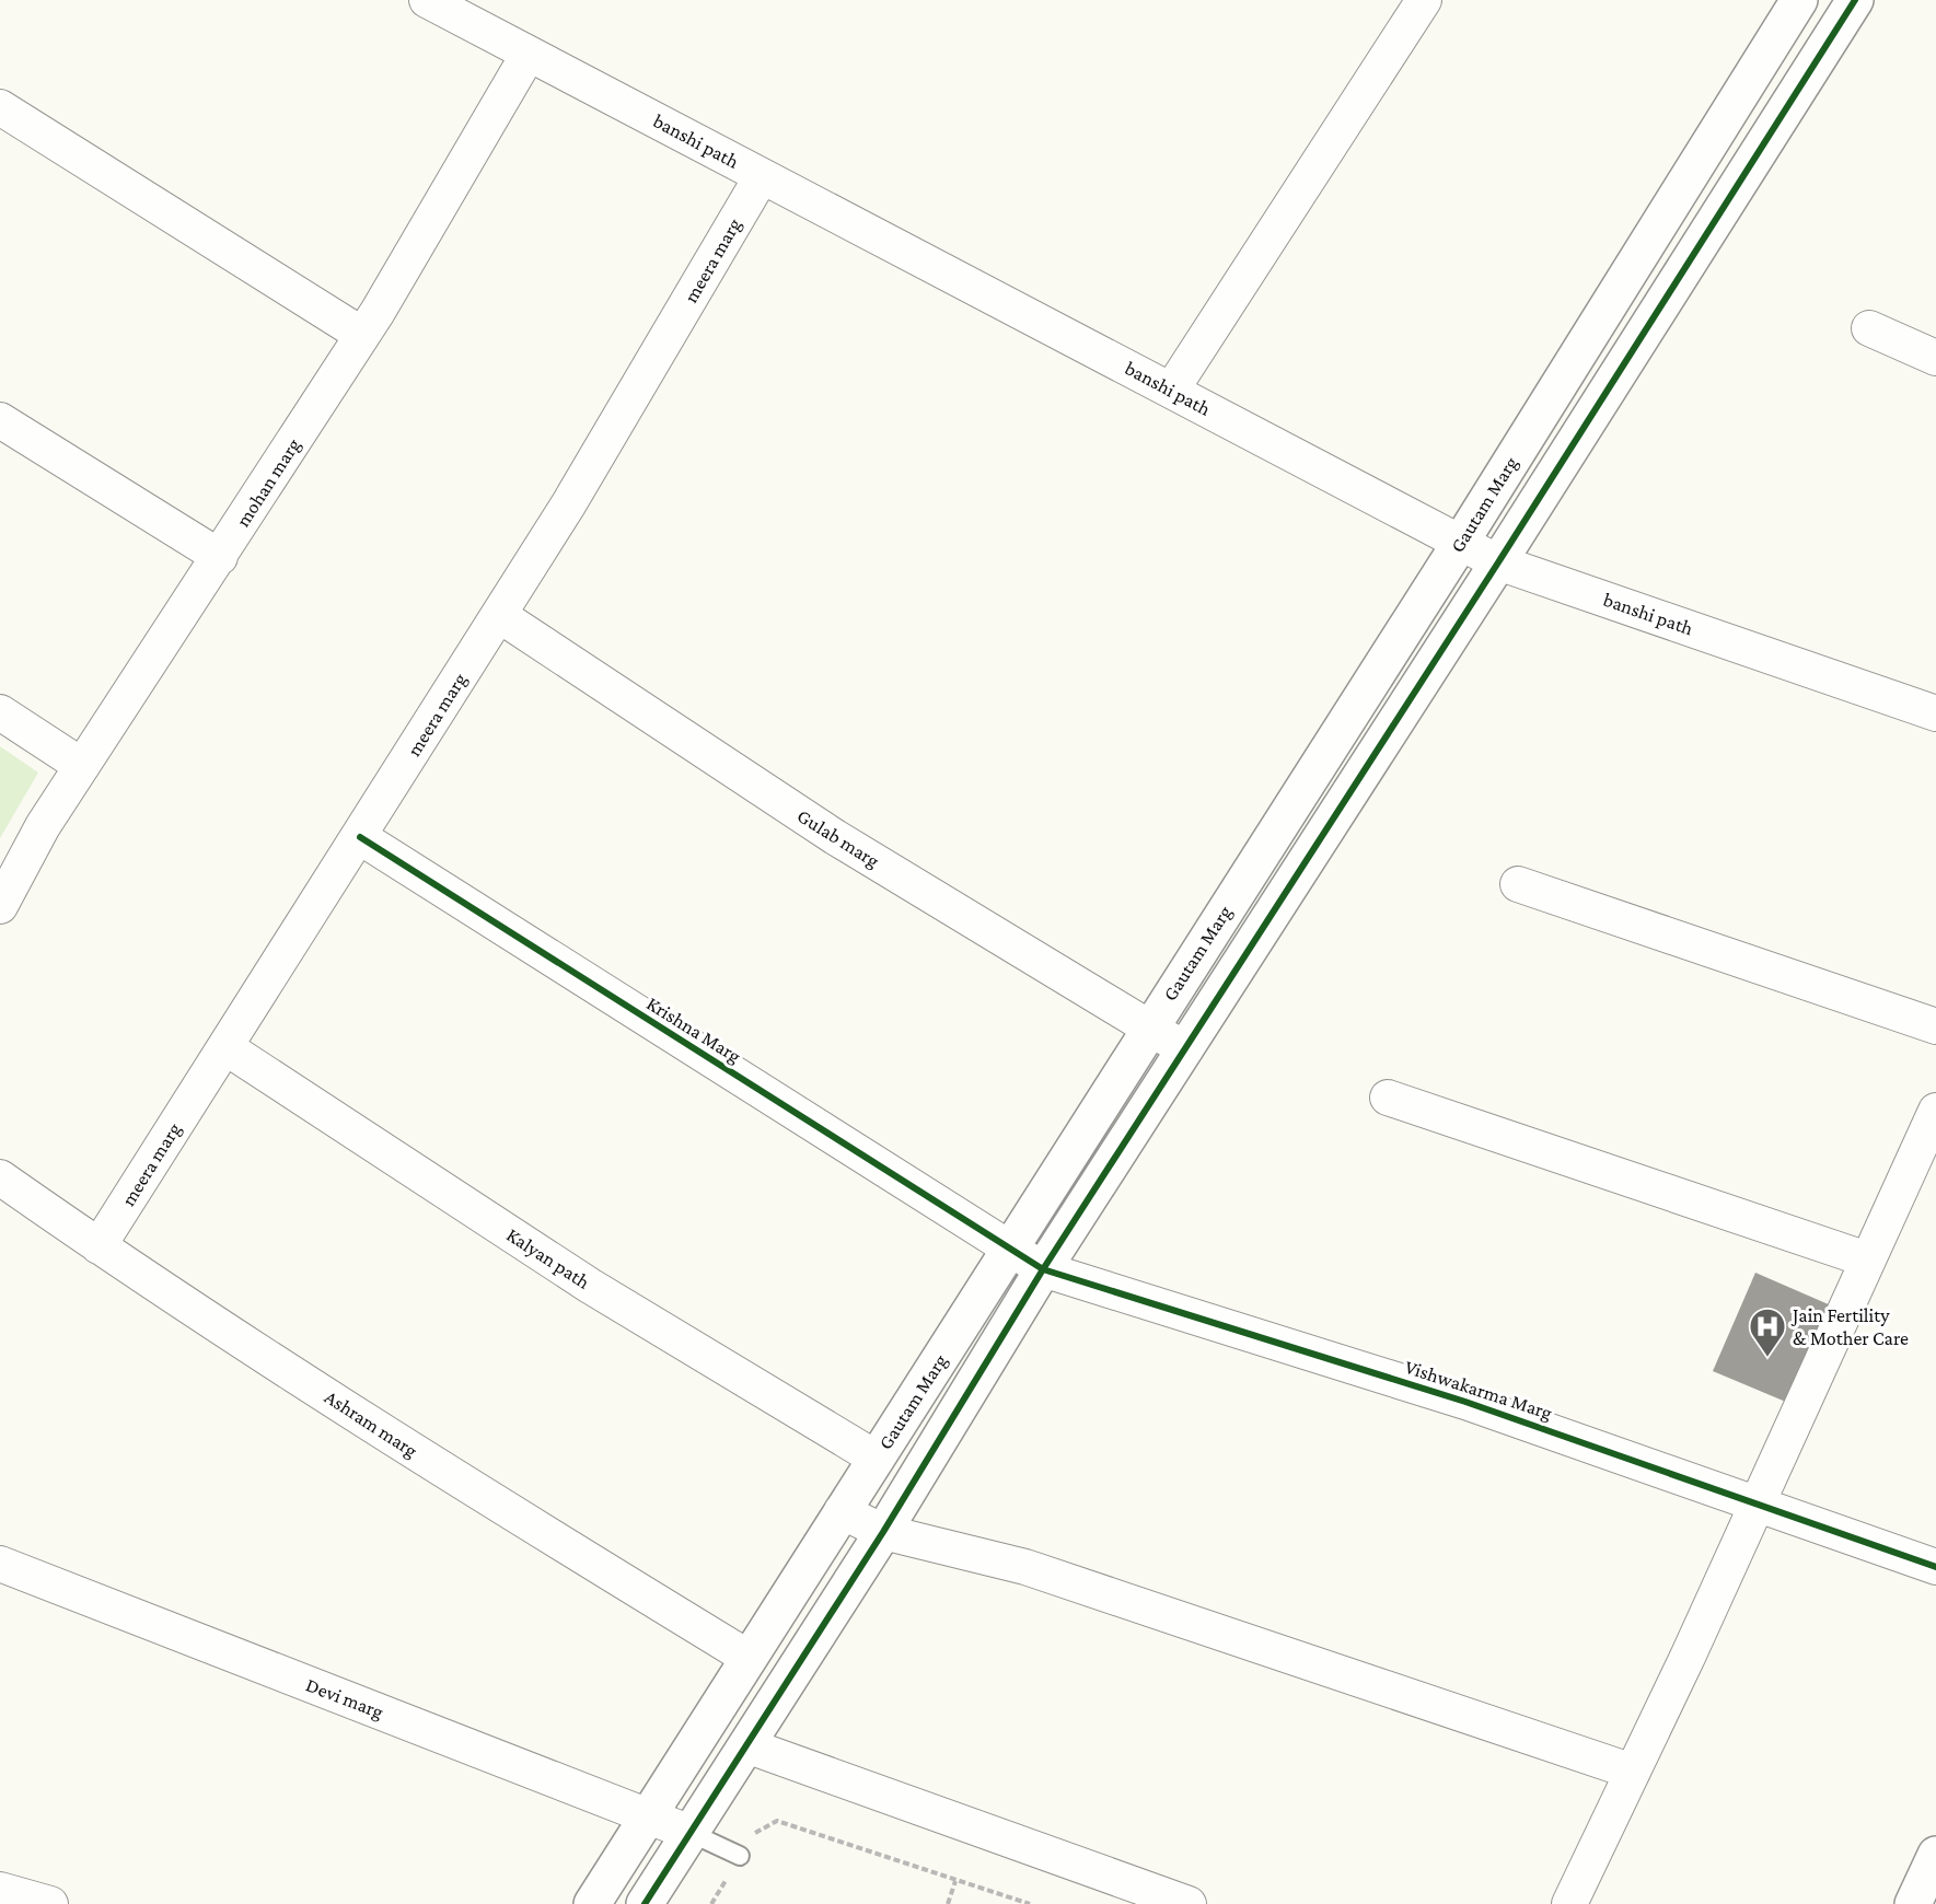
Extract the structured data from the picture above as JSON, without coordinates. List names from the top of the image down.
{
  "streets": {
    "street": [
      "banshi path",
      "meera marg",
      "mohan marg",
      "Gautam Marg",
      "Gulab marg",
      "Krishna Marg",
      "Kalyan path",
      "Vishwakarma Marg",
      "Ashram marg",
      "Devi marg"
    ]
  },
  "crossings": [
    ["banshi path", "meera marg"],
    ["banshi path", "mohan marg"],
    ["banshi path", "Gautam Marg"],
    ["meera marg", "Gulab marg"],
    ["meera marg", "Krishna Marg"],
    ["meera marg", "Kalyan path"],
    ["meera marg", "Ashram marg"],
    ["Gautam Marg", "Gulab marg"],
    ["Gautam Marg", "Krishna Marg"],
    ["Gautam Marg", "Kalyan path"],
    ["Gautam Marg", "Vishwakarma Marg"],
    ["Gautam Marg", "Ashram marg"],
    ["Gautam Marg", "Devi marg"],
    ["Krishna Marg", "Vishwakarma Marg"]
  ],
  "places": {
    "hospital": ["Jain Fertility & Mother Care"]
  }
}
